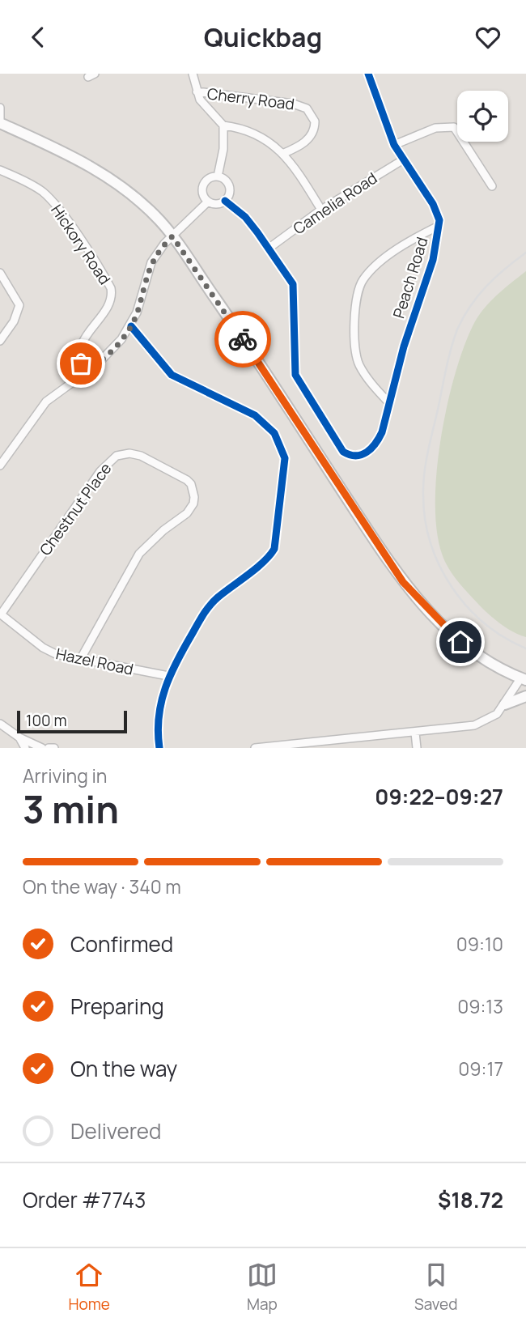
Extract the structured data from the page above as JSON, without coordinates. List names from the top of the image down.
{
  "streets": {
    "street": [
      "Cherry Road",
      "Camelia Road",
      "Hickory Road",
      "Peach Road",
      "Chestnut Place",
      "Hazel Road"
    ]
  },
  "crossings": [
    ["Cherry Road", "Camelia Road"],
    ["Camelia Road", "Peach Road"],
    ["Chestnut Place", "Hazel Road"]
  ],
  "scale_bar": "100 m",
  "page": {
    "header": "Quickbag",
    "scale": "100 m",
    "heading": ["3 min", "Arriving in", "09:22–09:27"],
    "panel": ["Order #7743", "$18.72"],
    "bar": "On the way · 340 m",
    "list": [
      ["Confirmed", "09:10"],
      ["Preparing", "09:13"],
      ["On the way", "09:17"],
      "Delivered"
    ],
    "tabs": ["Home", "Map", "Saved"]
  }
}
